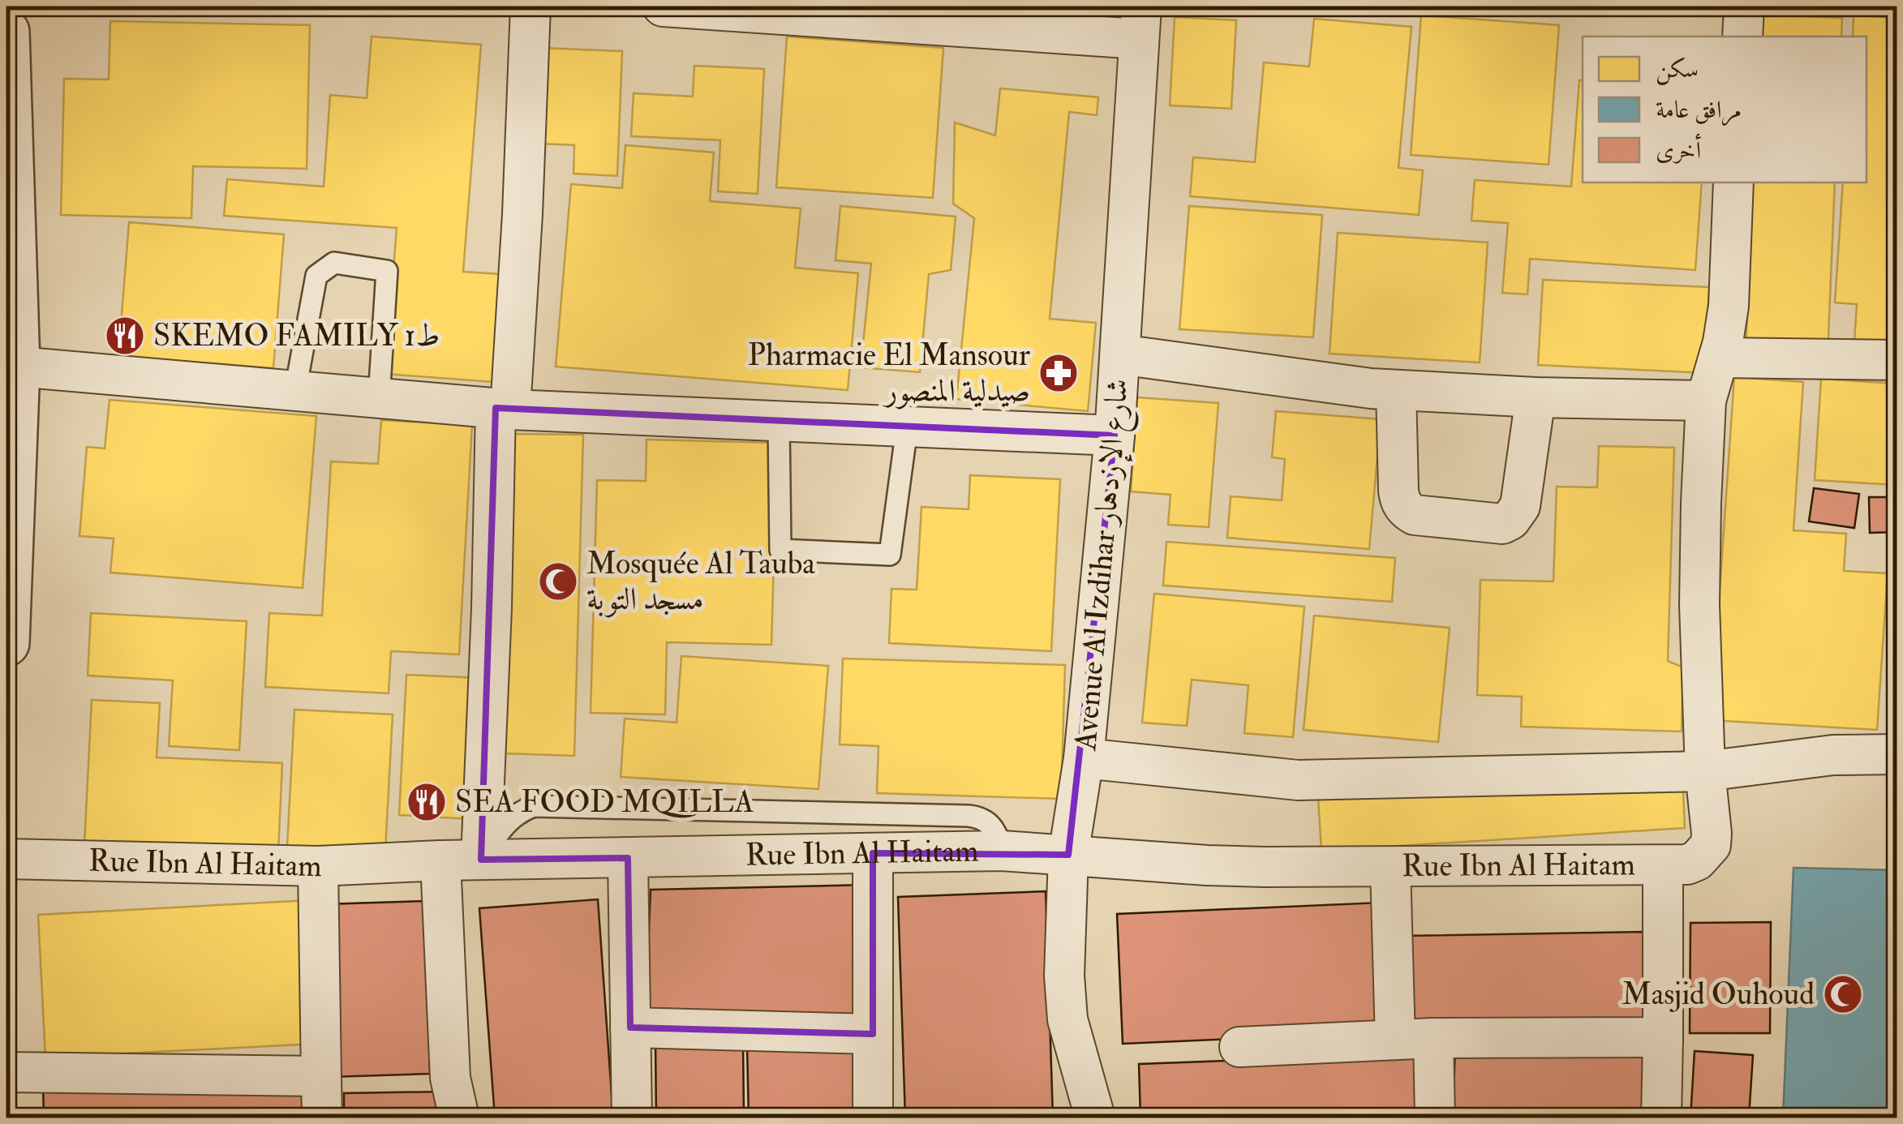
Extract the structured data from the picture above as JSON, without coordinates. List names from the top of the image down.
{
  "streets": {
    "street": ["Avenue Al Izdihar شارع الإزدهار", "Rue Ibn Al Haitam"]
  },
  "crossings": [
    ["Avenue Al Izdihar شارع الإزدهار", "Rue Ibn Al Haitam"]
  ],
  "places": {
    "restaurant": ["SKEMO FAMILY ط1", "SEA FOOD MQILLA"],
    "pharmacy": ["Pharmacie El Mansour صيدلية المنصور"],
    "mosque": ["Mosquée Al Tauba مسجد التوبة", "Masjid Ouhoud"]
  },
  "legend": ["سكن", "مرافق عامة", "أخرى"]
}
